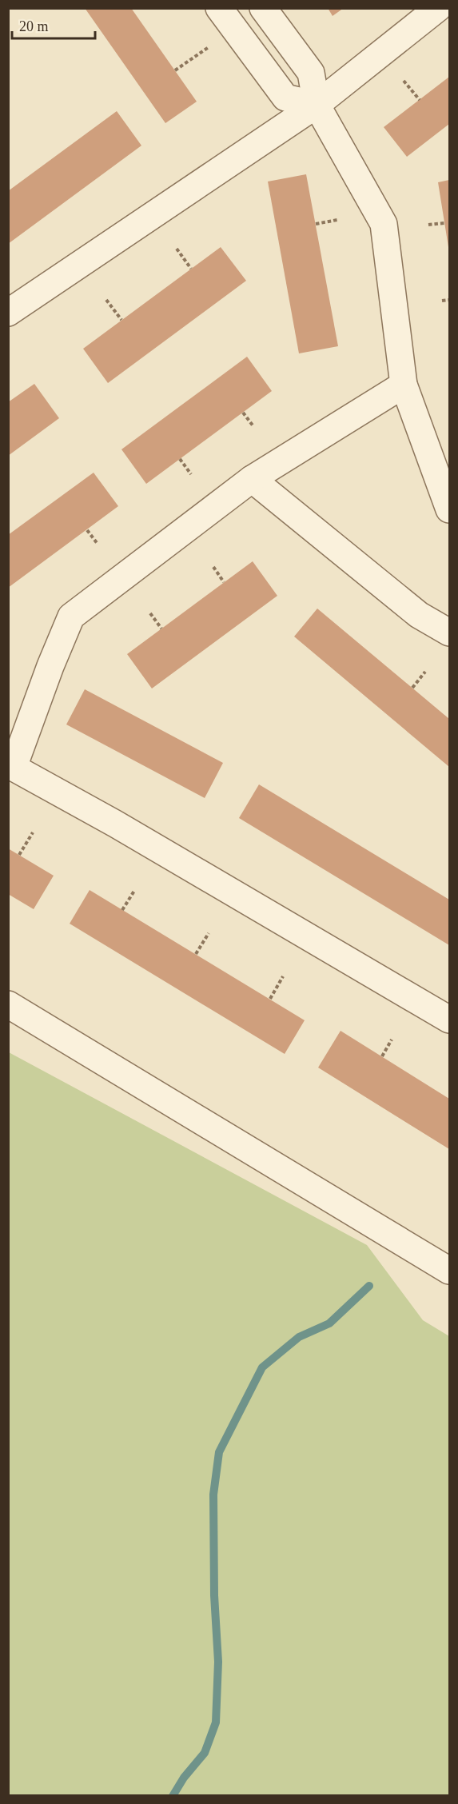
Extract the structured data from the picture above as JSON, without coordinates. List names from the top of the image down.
{
  "scale_bar": "20 m"
}
